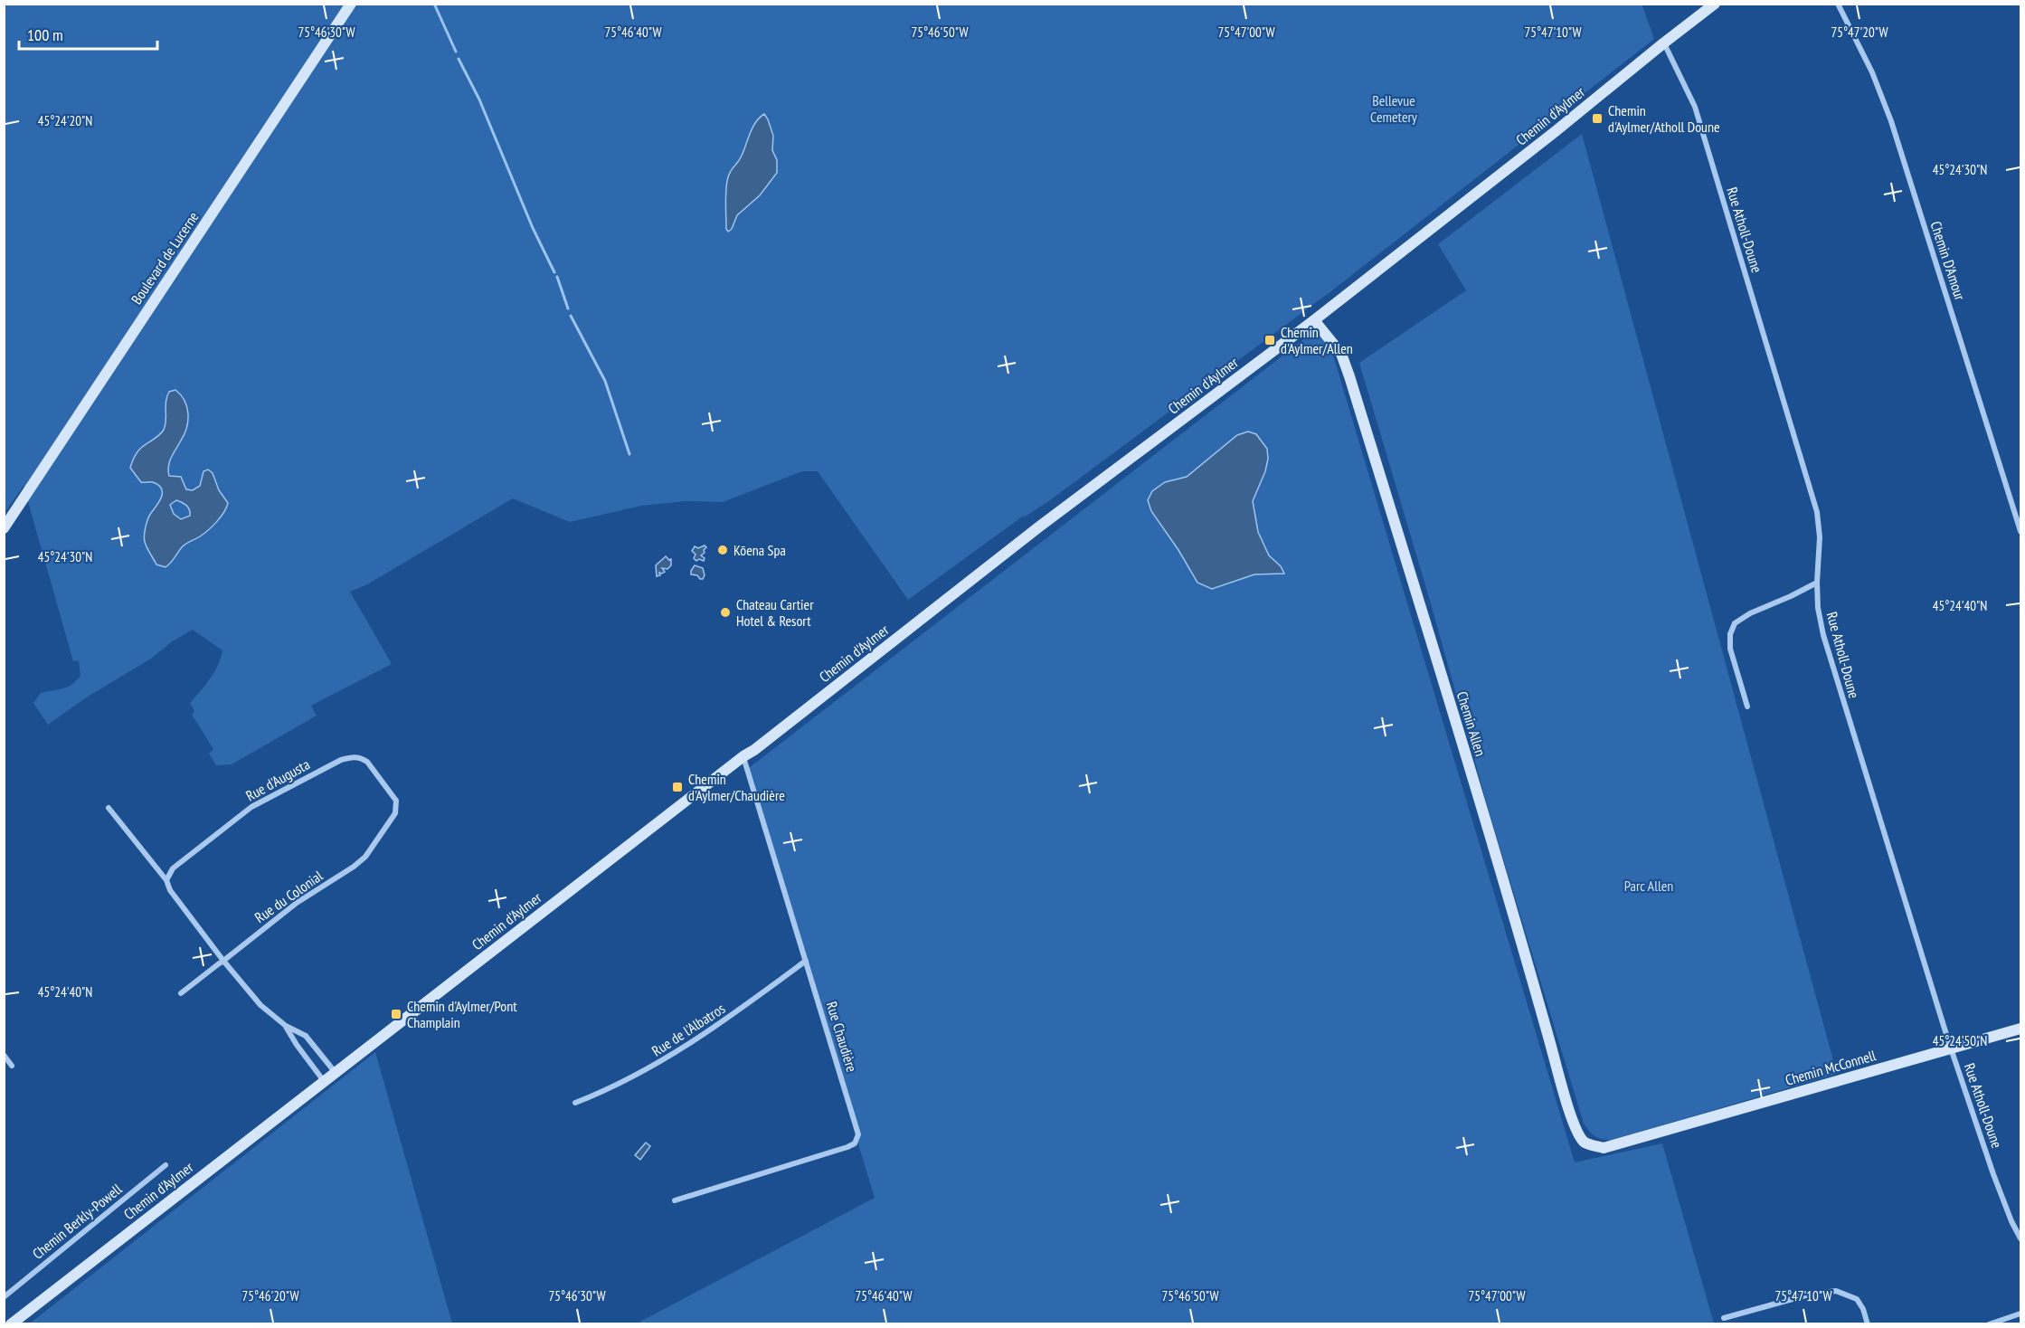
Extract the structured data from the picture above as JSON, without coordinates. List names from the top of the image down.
{
  "streets": {
    "main road": [
      "Chemin d'Aylmer",
      "Boulevard de Lucerne",
      "Chemin Allen",
      "Chemin McConnell"
    ],
    "street": [
      "Rue Atholl-Doune",
      "Chemin D'Amour",
      "Rue d'Augusta",
      "Rue du Colonial",
      "Rue de l'Albatros",
      "Rue Chaudière",
      "Chemin Berkly-Powell"
    ]
  },
  "crossings": [
    ["Chemin d'Aylmer", "Rue Atholl-Doune"],
    ["Chemin d'Aylmer", "Chemin Allen"],
    ["Chemin d'Aylmer", "Rue Chaudière"],
    ["Rue Atholl-Doune", "Chemin McConnell"],
    ["Chemin Allen", "Chemin McConnell"],
    ["Rue d'Augusta", "Rue du Colonial"],
    ["Rue de l'Albatros", "Rue Chaudière"]
  ],
  "parks": ["Bellevue Cemetery", "Parc Allen"],
  "places": {
    "transit": [
      "Chemin d'Aylmer/Atholl Doune",
      "Chemin d'Aylmer/Allen",
      "Chemin d'Aylmer/Chaudière",
      "Chemin d'Aylmer/Pont Champlain"
    ],
    "other": ["Kōena Spa", "Chateau Cartier Hotel & Resort"]
  },
  "scale_bar": "100 m",
  "coordinates": [
    "75°46'30\"W",
    "75°46'40\"W",
    "75°46'50\"W",
    "75°47'00\"W",
    "75°47'10\"W",
    "75°47'20\"W",
    "45°24'20\"N",
    "45°24'30\"N",
    "45°24'40\"N",
    "45°24'50\"N",
    "75°46'20\"W"
  ]
}
